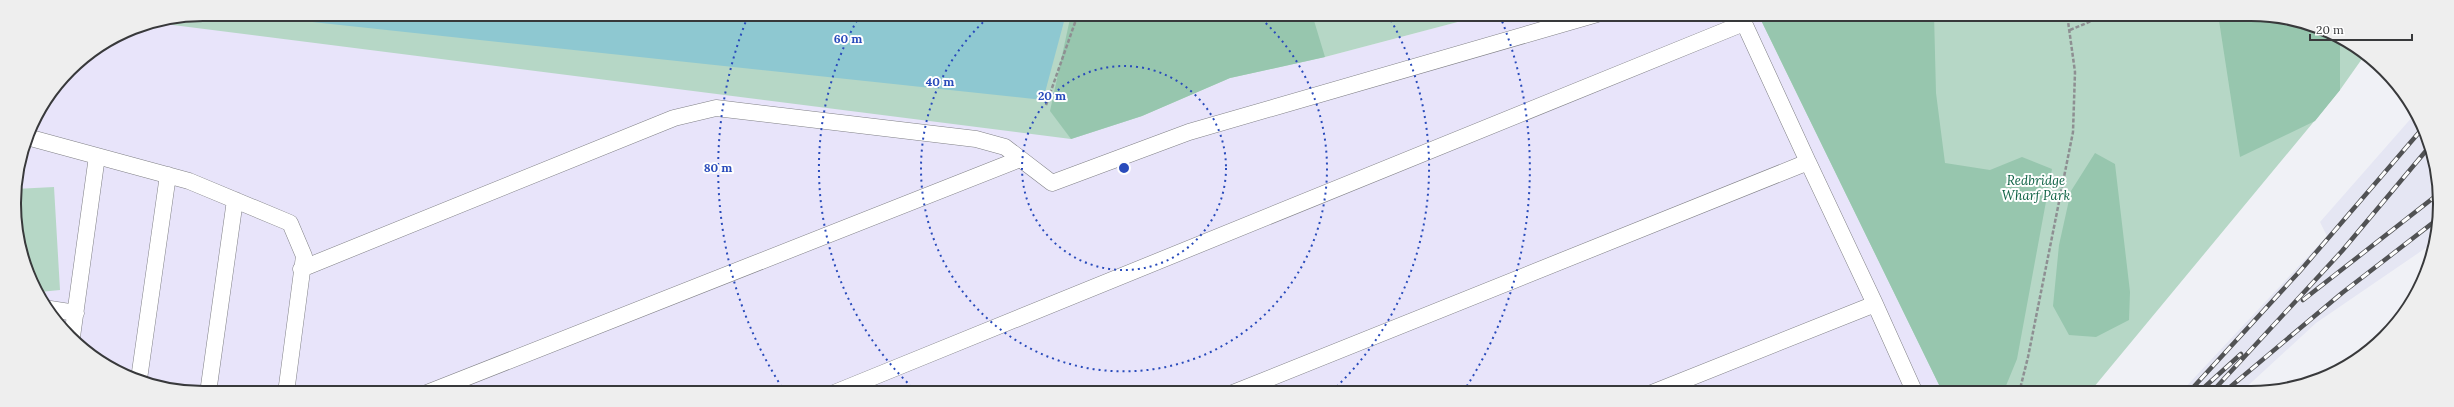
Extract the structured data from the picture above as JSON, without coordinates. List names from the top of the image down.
{
  "parks": ["Redbridge Wharf Park"],
  "scale_bar": "20 m",
  "rings": [
    "60 m",
    "40 m",
    "20 m",
    "80 m"
  ]
}
